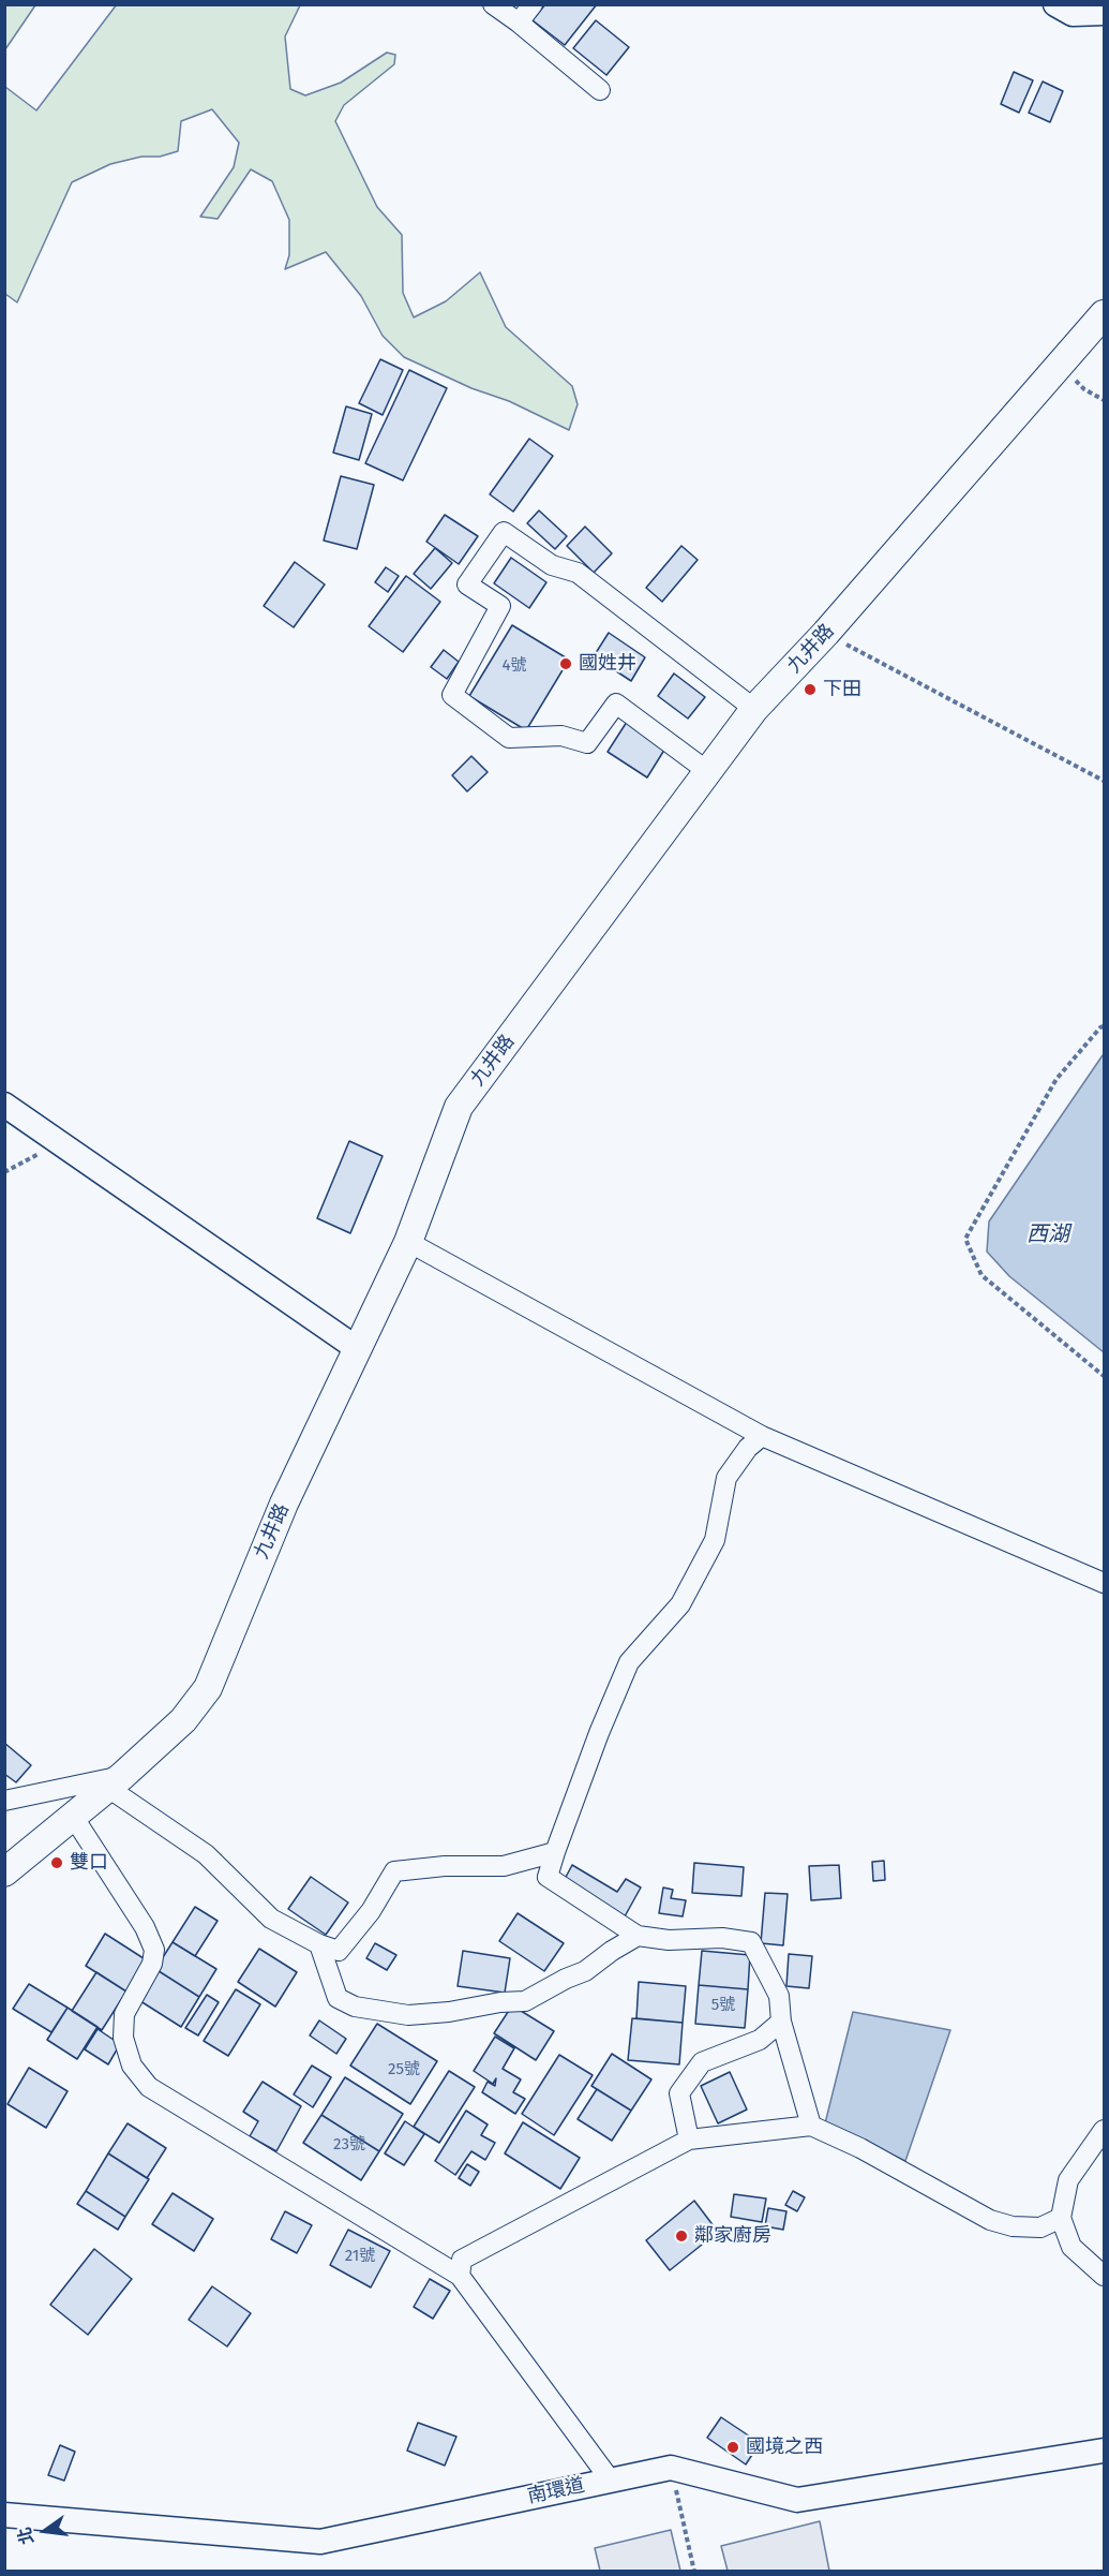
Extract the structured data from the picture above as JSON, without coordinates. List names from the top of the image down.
{
  "streets": {
    "main road": ["九井路"],
    "street": ["南環道"]
  },
  "water": ["西湖"],
  "places": [
    "國姓井",
    "下田",
    "雙口",
    "鄰家廚房",
    "國境之西"
  ],
  "house_numbers": [
    "4號",
    "5號",
    "25號",
    "23號",
    "21號"
  ],
  "north": "left"
}
